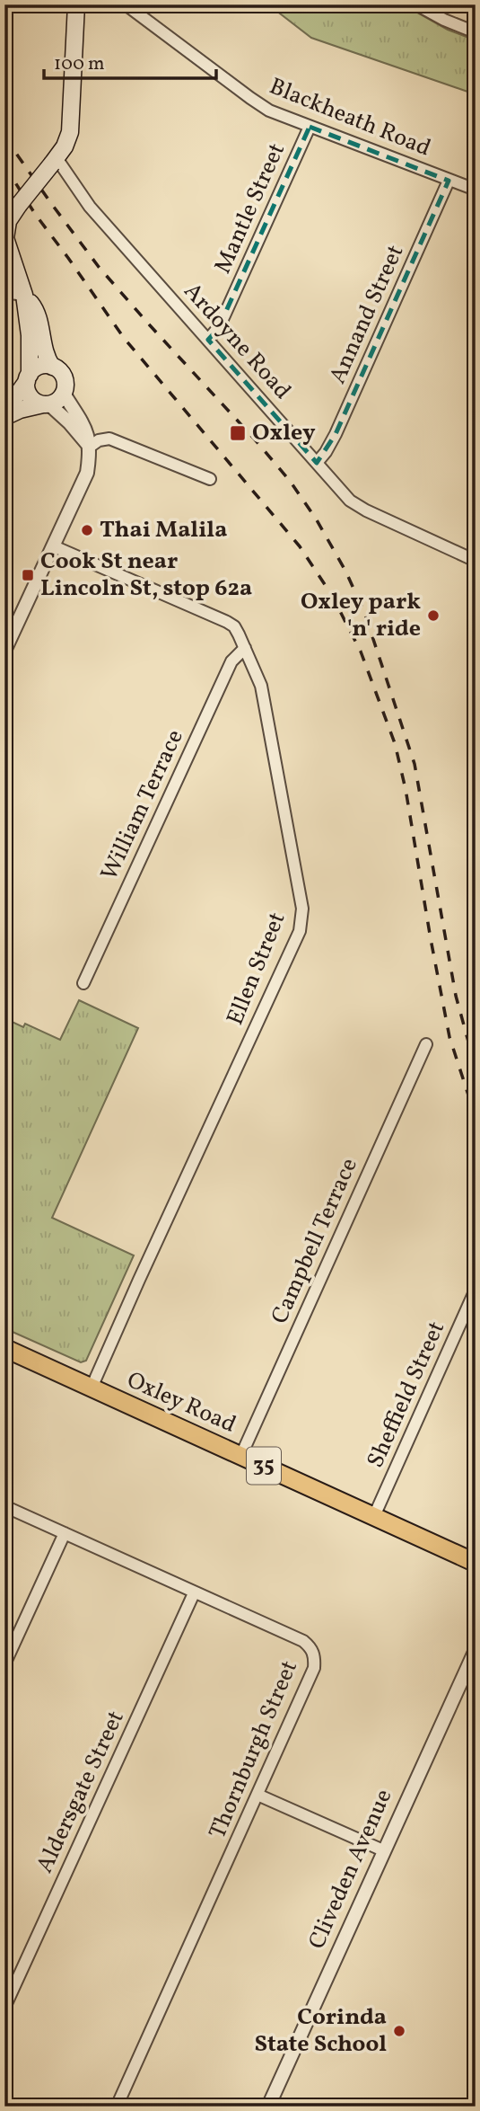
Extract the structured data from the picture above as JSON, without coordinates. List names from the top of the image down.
{
  "streets": {
    "main road": ["Oxley Road", "35"],
    "street": [
      "Blackheath Road",
      "Mantle Street",
      "Annand Street",
      "Ardoyne Road",
      "William Terrace",
      "Ellen Street",
      "Campbell Terrace",
      "Sheffield Street",
      "Thornburgh Street",
      "Aldersgate Street",
      "Cliveden Avenue"
    ]
  },
  "crossings": [
    ["Blackheath Road", "Mantle Street"],
    ["Blackheath Road", "Annand Street"],
    ["Mantle Street", "Ardoyne Road"],
    ["Annand Street", "Ardoyne Road"],
    ["William Terrace", "Ellen Street"],
    ["Ellen Street", "Oxley Road"],
    ["Campbell Terrace", "Oxley Road"],
    ["Sheffield Street", "Oxley Road"],
    ["Thornburgh Street", "Aldersgate Street"]
  ],
  "places": {
    "transit": ["Oxley", "Cook St near Lincoln St, stop 62a"],
    "other": ["Thai Malila", "Oxley park 'n' ride", "Corinda State School"]
  },
  "scale_bar": "100 m"
}
